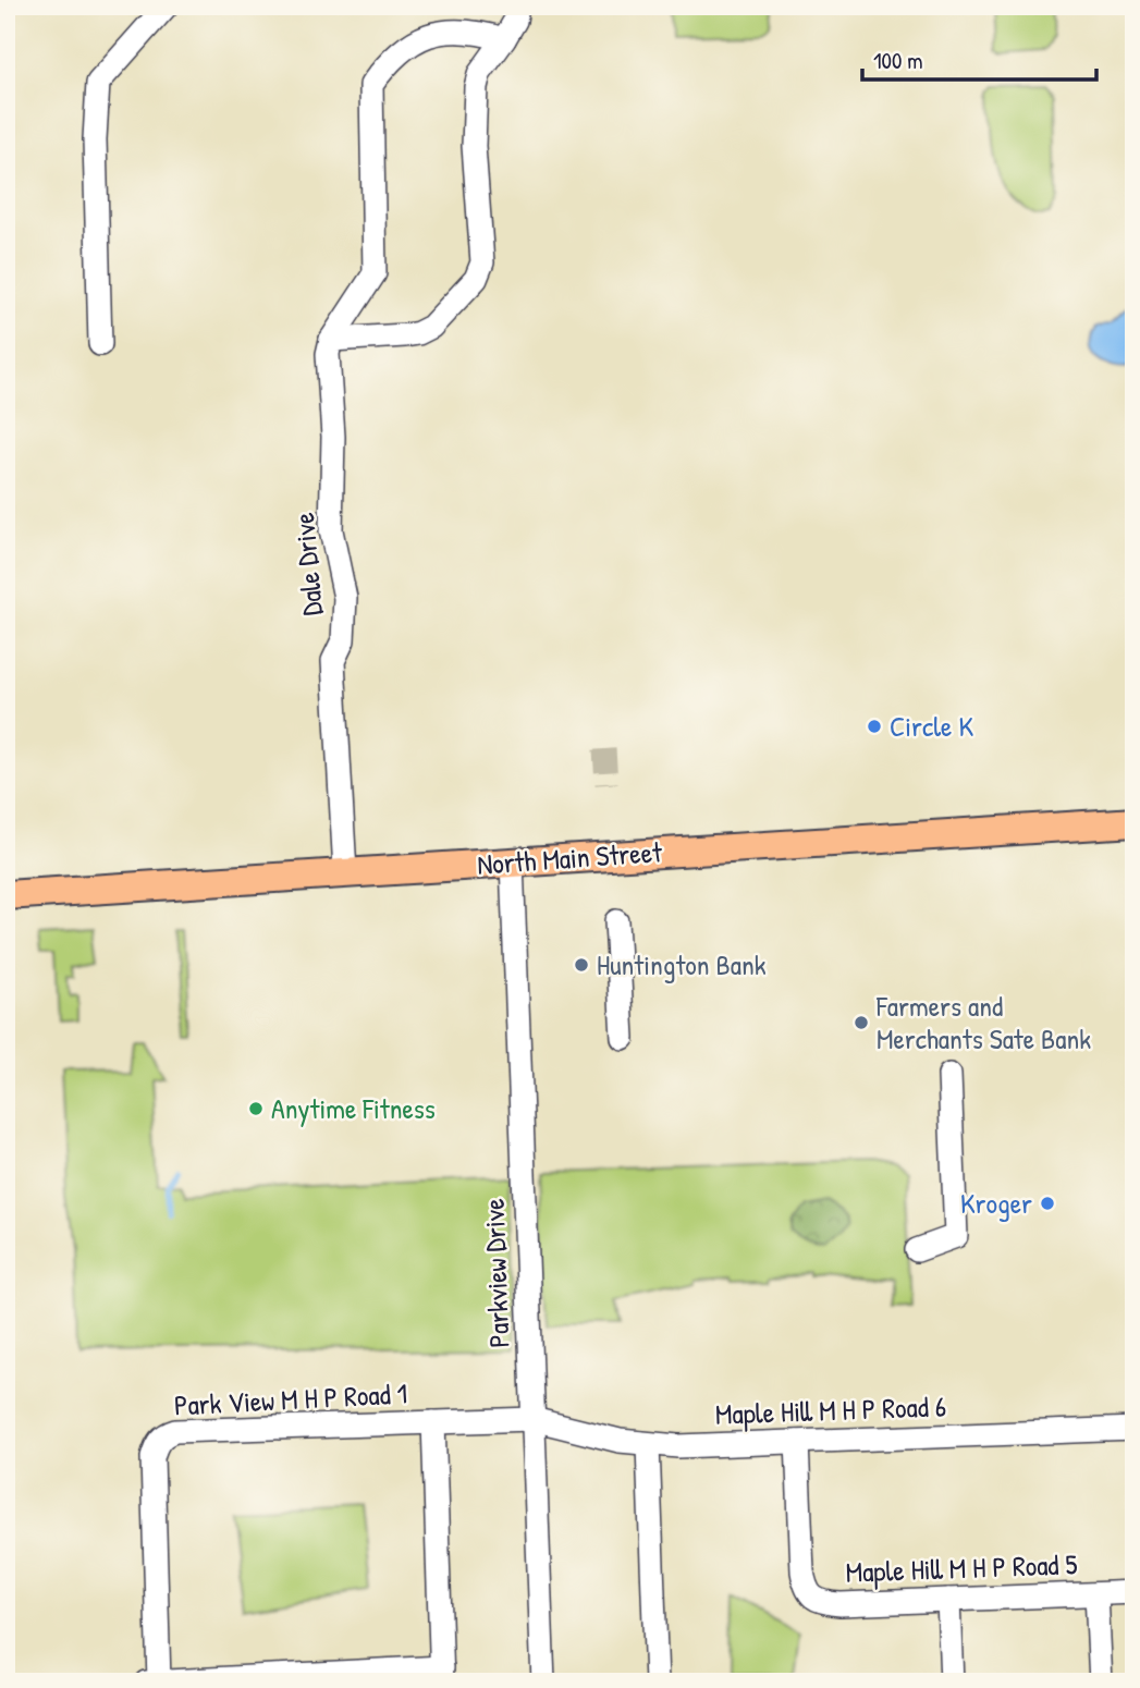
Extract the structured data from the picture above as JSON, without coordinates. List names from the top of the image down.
{
  "streets": {
    "main road": ["North Main Street"],
    "street": [
      "Dale Drive",
      "Parkview Drive",
      "Park View M H P Road 1",
      "Maple Hill M H P Road 6",
      "Maple Hill M H P Road 5"
    ]
  },
  "crossings": [
    ["Dale Drive", "North Main Street"],
    ["North Main Street", "Parkview Drive"],
    ["Parkview Drive", "Park View M H P Road 1"],
    ["Parkview Drive", "Maple Hill M H P Road 6"],
    ["Park View M H P Road 1", "Maple Hill M H P Road 6"],
    ["Maple Hill M H P Road 6", "Maple Hill M H P Road 5"]
  ],
  "places": [
    "Circle K",
    "Huntington Bank",
    "Farmers and Merchants Sate Bank",
    "Anytime Fitness",
    "Kroger"
  ],
  "scale_bar": "100 m"
}
